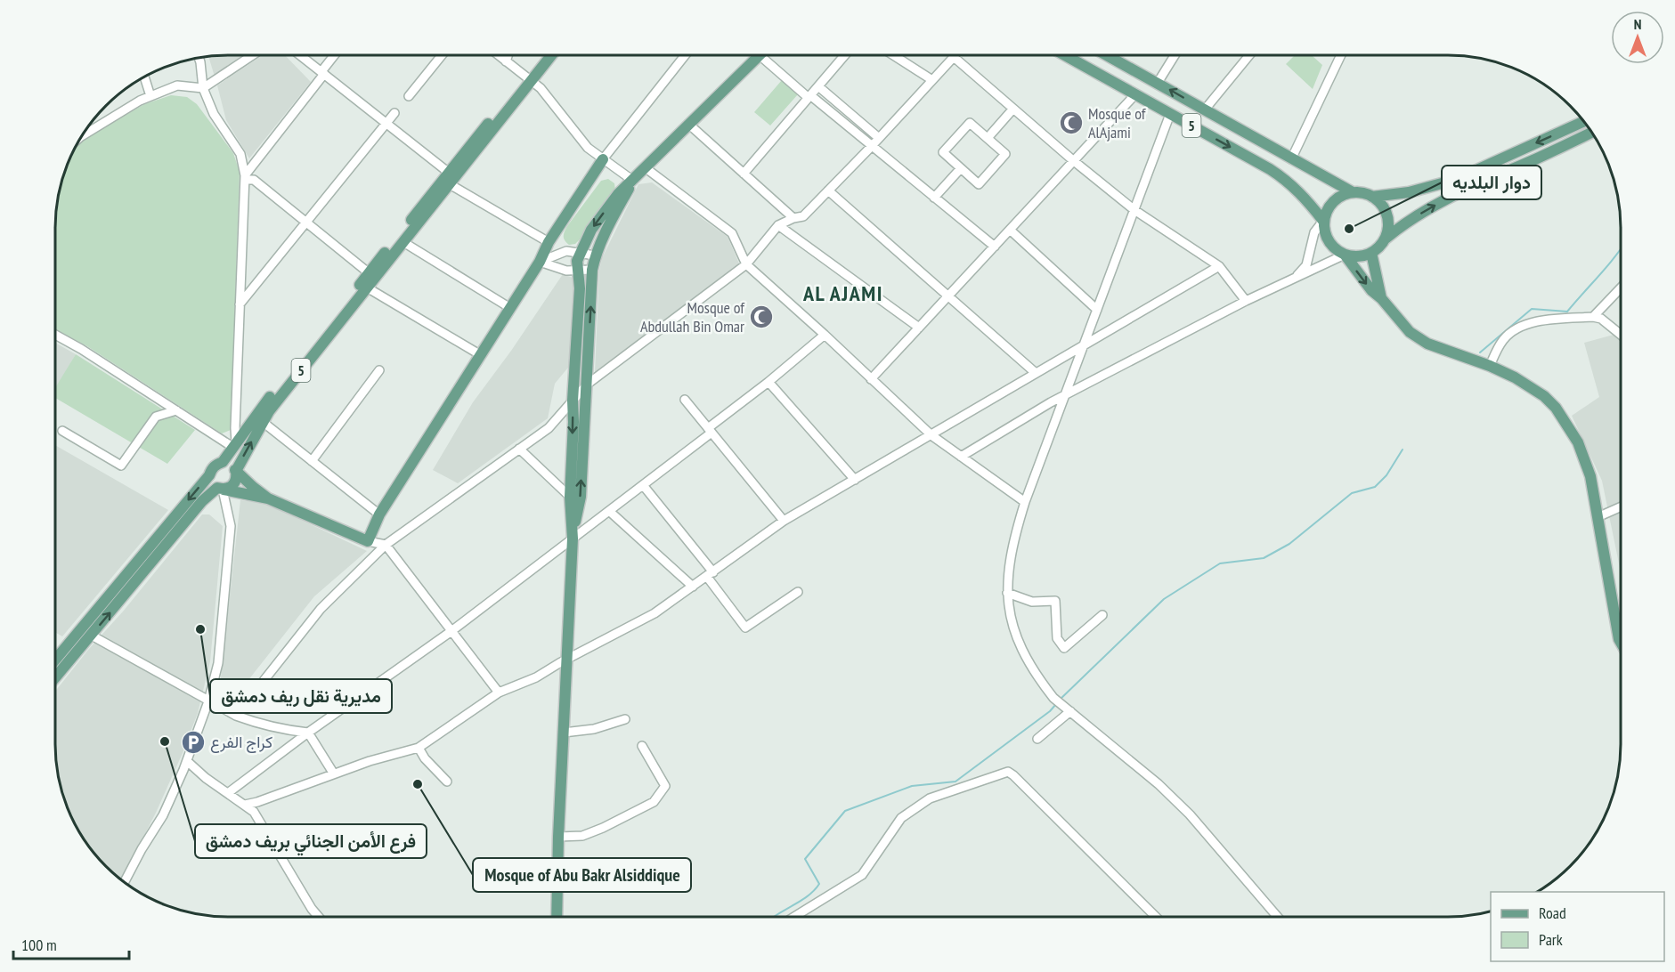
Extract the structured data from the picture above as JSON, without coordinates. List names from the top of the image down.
{
  "streets": {
    "main road": ["5"]
  },
  "districts": ["AL AJAMI"],
  "places": {
    "mosque": ["Mosque of AlAjami", "Mosque of Abdullah Bin Omar"],
    "other": [
      "دوار البلديه",
      "مديرية نقل ريف دمشق",
      "فرع الأمن الجنائي بريف دمشق",
      "Mosque of Abu Bakr Alsiddique"
    ],
    "parking": ["كراج الفرع"]
  },
  "legend": ["Road", "Park"],
  "scale_bar": "100 m",
  "north": "top"
}
